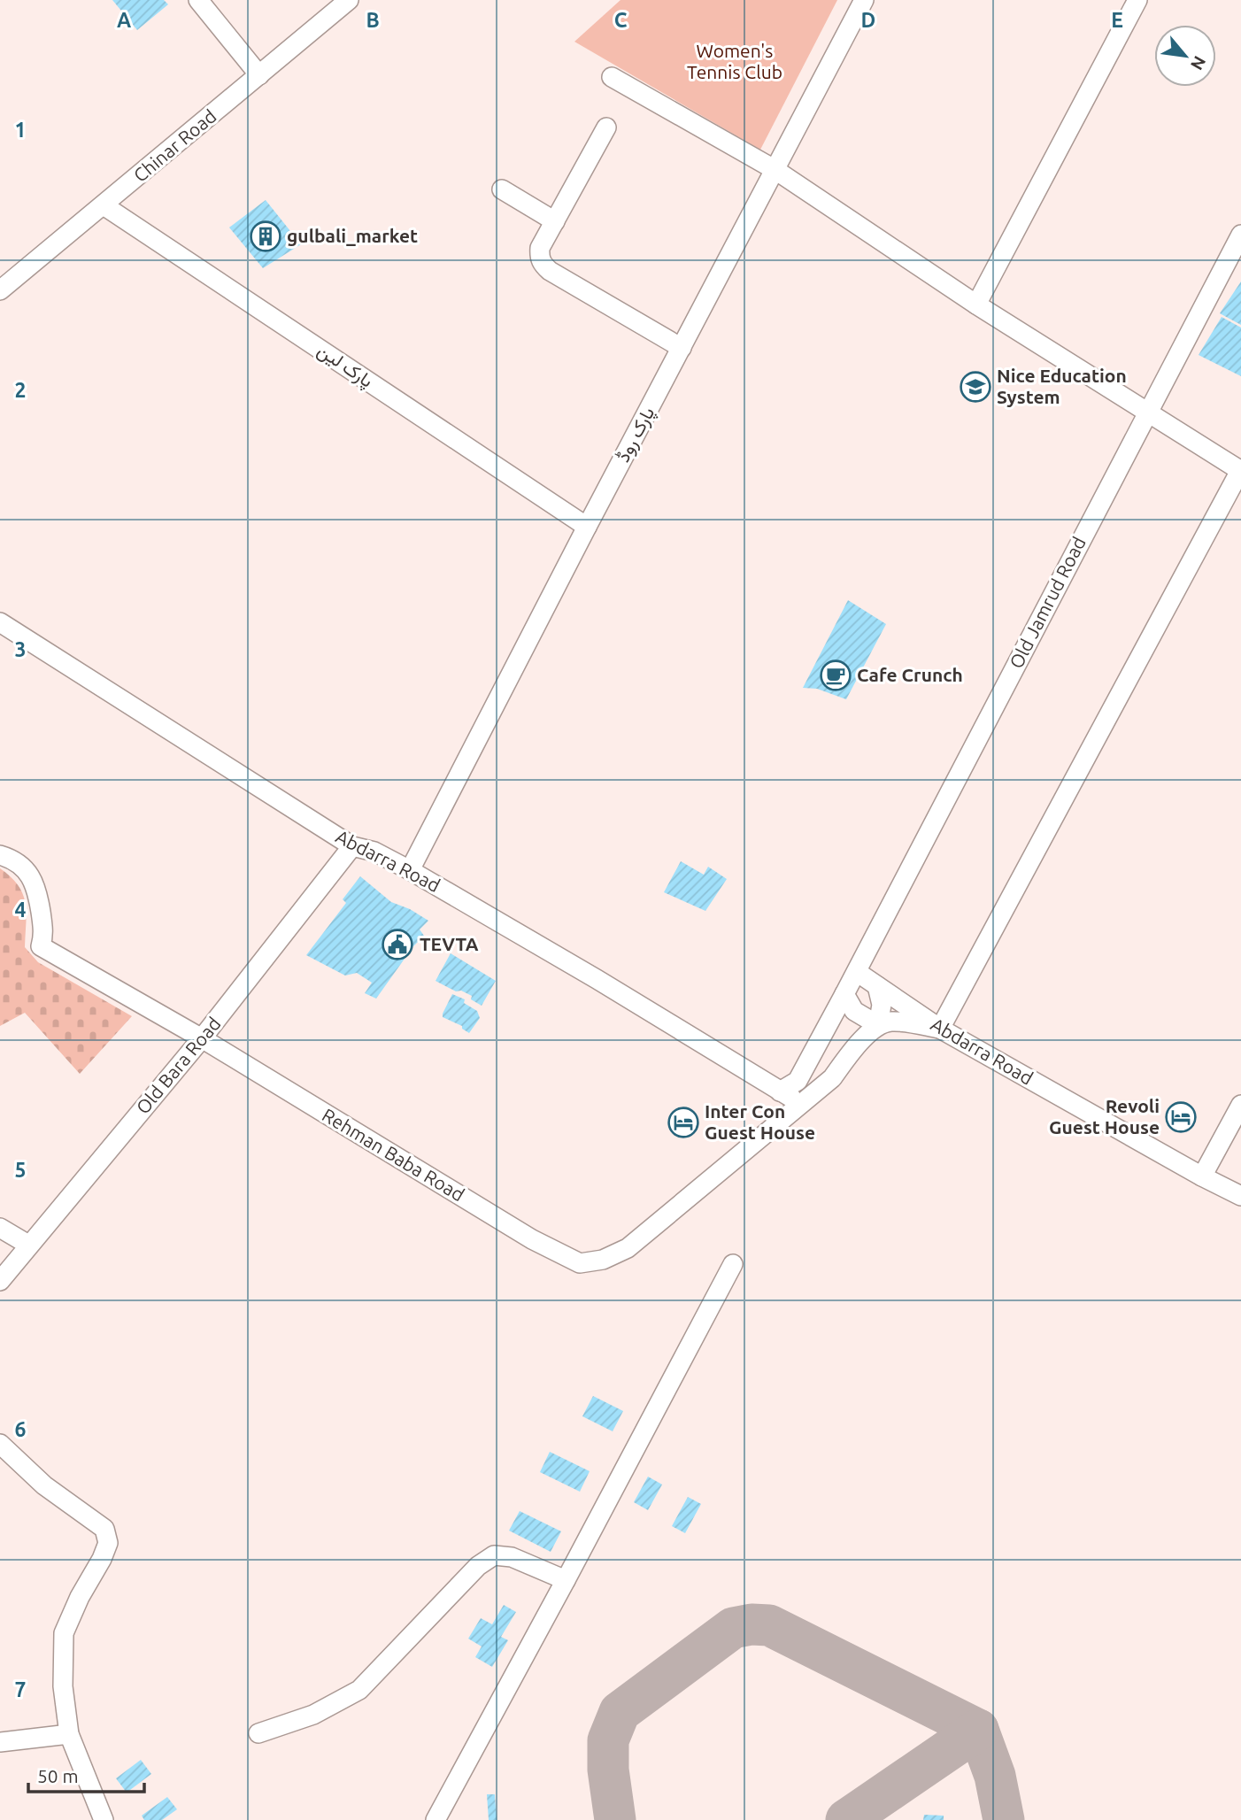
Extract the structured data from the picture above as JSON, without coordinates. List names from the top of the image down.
{
  "streets": {
    "street": [
      "Chinar Road",
      "پارک لین",
      "پارک روڈ",
      "Old Jamrud Road",
      "Abdarra Road",
      "Old Bara Road",
      "Rehman Baba Road"
    ]
  },
  "crossings": [
    ["Chinar Road", "پارک لین"],
    ["پارک لین", "پارک روڈ"],
    ["پارک روڈ", "Abdarra Road"],
    ["Old Jamrud Road", "Abdarra Road"],
    ["Abdarra Road", "Old Bara Road"],
    ["Old Bara Road", "Rehman Baba Road"]
  ],
  "parks": ["Women's Tennis Club"],
  "places": {
    "building": ["gulbali_market"],
    "school or university": ["Nice Education System"],
    "cafe": ["Cafe Crunch"],
    "public building": ["TEVTA"],
    "hotel": ["Revoli Guest House", "Inter Con Guest House"]
  },
  "scale_bar": "50 m",
  "north": "bottom right",
  "grid": {
    "columns": [
      "A",
      "B",
      "C",
      "D",
      "E"
    ],
    "rows": [
      "1",
      "2",
      "3",
      "4",
      "5",
      "6",
      "7"
    ]
  }
}
